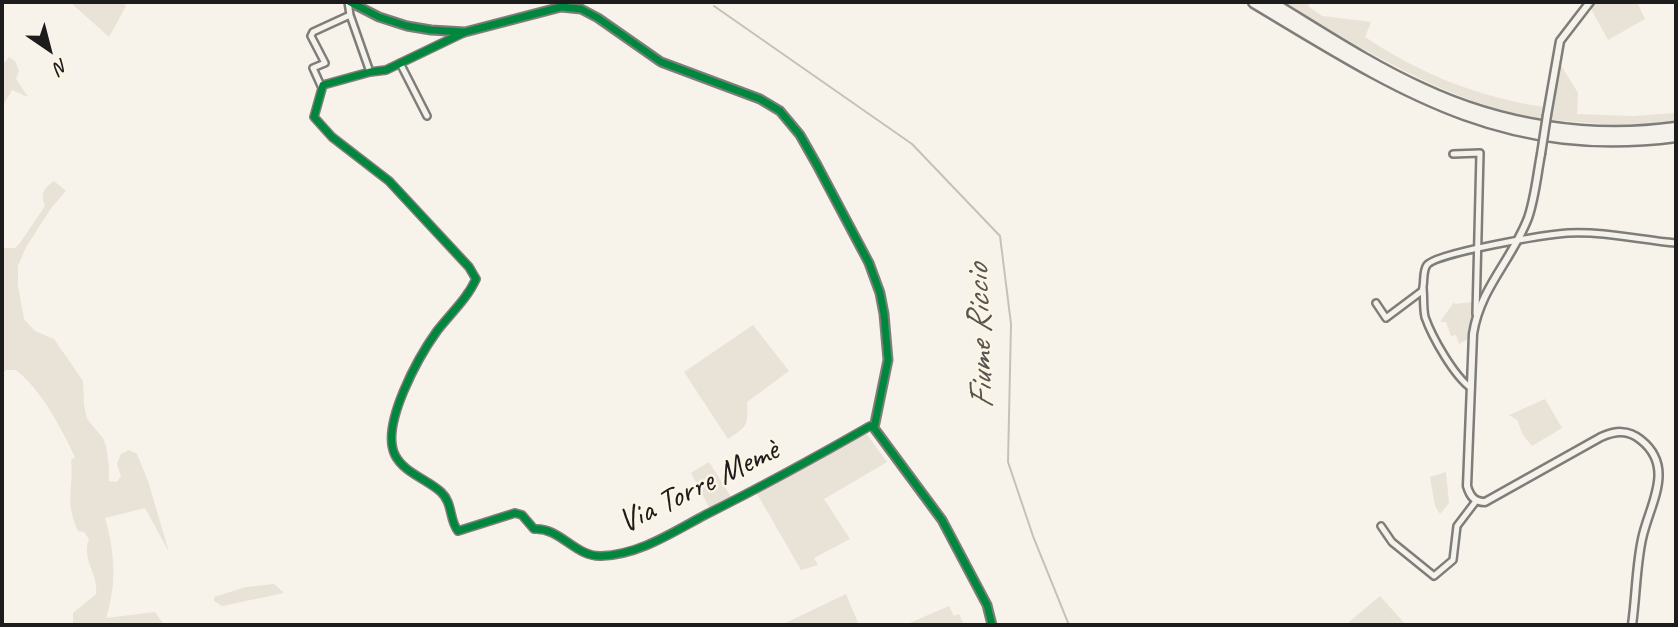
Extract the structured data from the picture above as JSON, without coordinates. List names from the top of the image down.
{
  "streets": {
    "street": ["Via Torre Memè"]
  },
  "water": ["Fiume Riccio"],
  "north": "bottom right"
}
